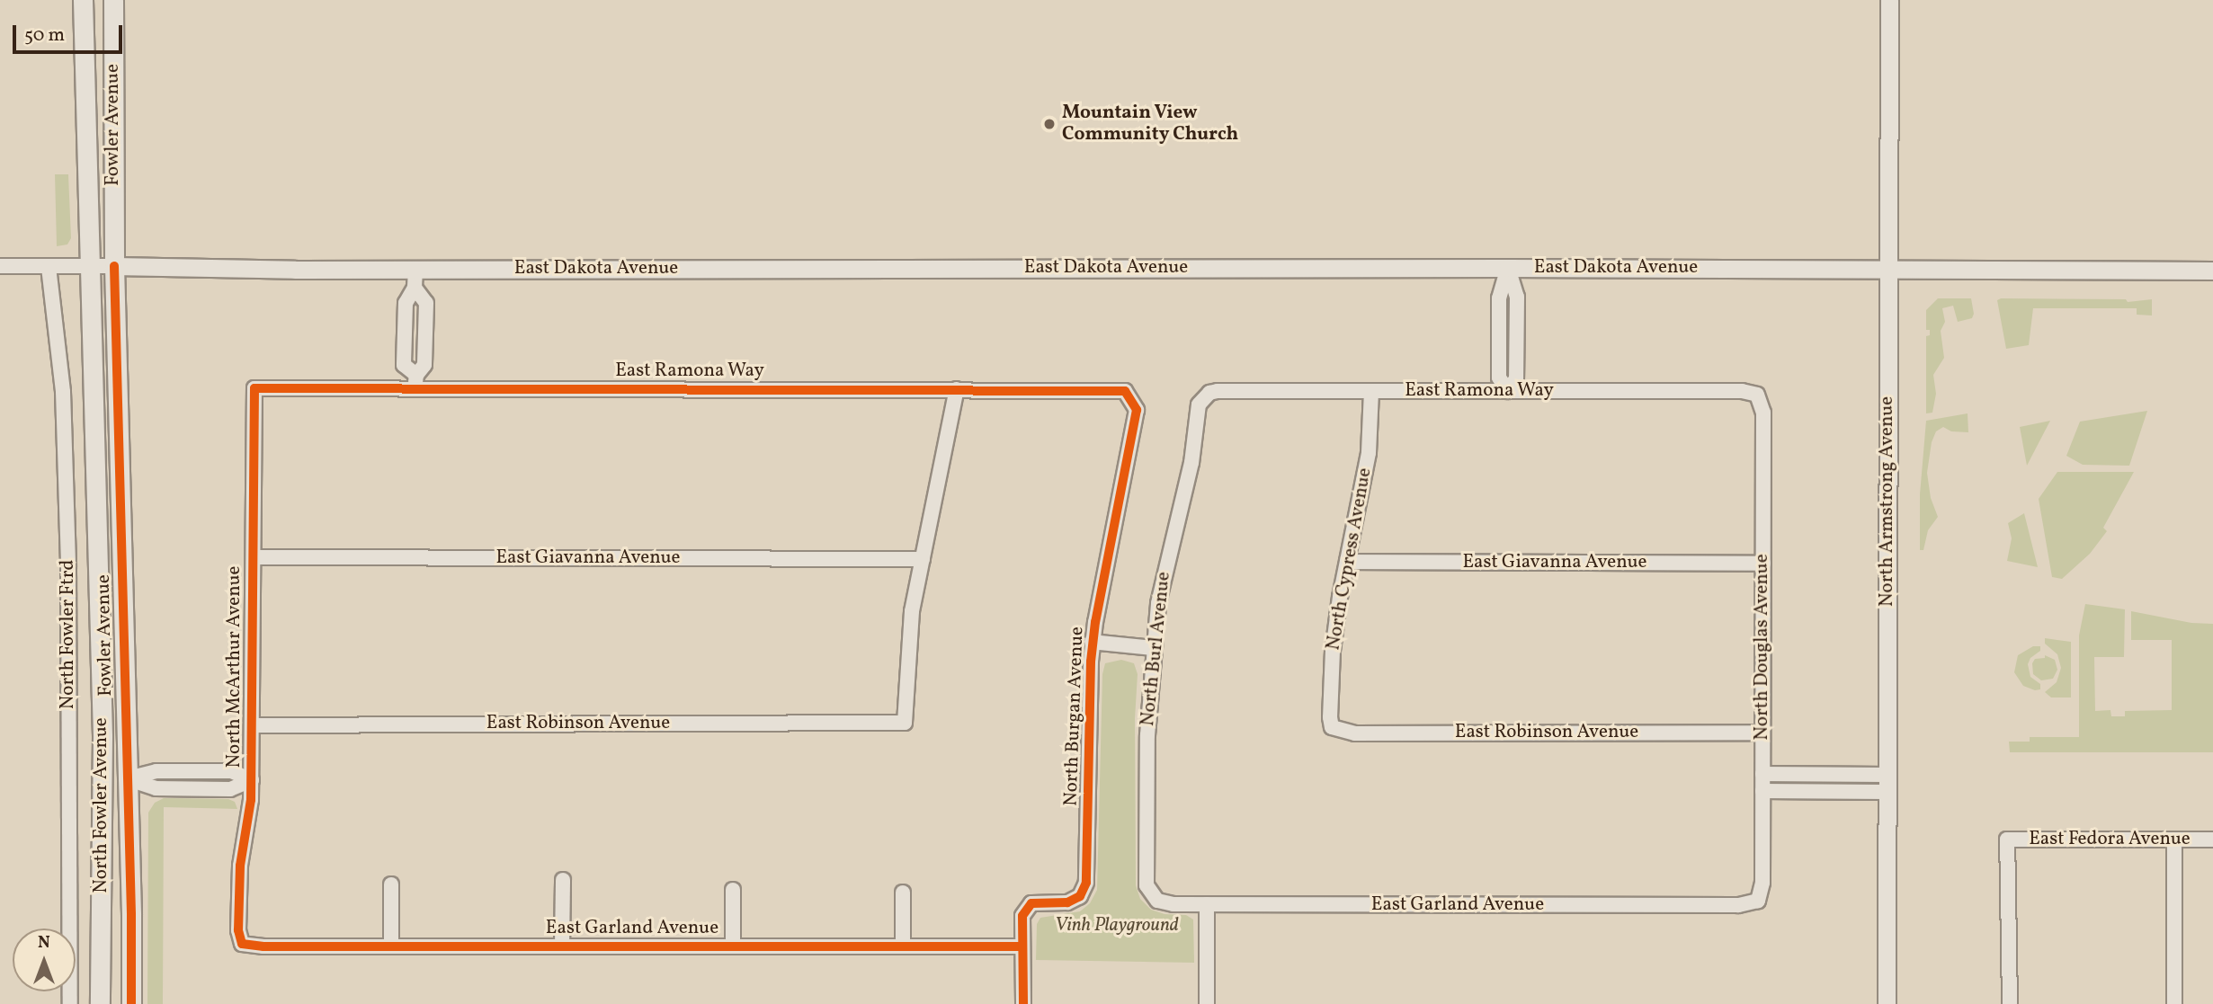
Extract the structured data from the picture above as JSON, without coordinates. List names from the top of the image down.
{
  "streets": {
    "main road": ["Fowler Avenue", "North Fowler Avenue"],
    "street": [
      "East Dakota Avenue",
      "East Ramona Way",
      "North Armstrong Avenue",
      "East Giavanna Avenue",
      "North Cypress Avenue",
      "North Fowler Ftrd",
      "North Douglas Avenue",
      "North Burl Avenue",
      "North McArthur Avenue",
      "North Burgan Avenue",
      "East Robinson Avenue",
      "East Fedora Avenue",
      "East Garland Avenue"
    ]
  },
  "crossings": [
    ["Fowler Avenue", "East Dakota Avenue"],
    ["Fowler Avenue", "North Fowler Avenue"],
    ["East Dakota Avenue", "North Armstrong Avenue"],
    ["East Dakota Avenue", "North Fowler Ftrd"],
    ["East Dakota Avenue", "North Fowler Avenue"],
    ["East Ramona Way", "North Cypress Avenue"],
    ["East Ramona Way", "North Douglas Avenue"],
    ["East Ramona Way", "North Burl Avenue"],
    ["East Ramona Way", "North McArthur Avenue"],
    ["East Ramona Way", "North Burgan Avenue"],
    ["East Giavanna Avenue", "North Cypress Avenue"],
    ["East Giavanna Avenue", "North Douglas Avenue"],
    ["East Giavanna Avenue", "North McArthur Avenue"],
    ["East Giavanna Avenue", "East Robinson Avenue"],
    ["North Cypress Avenue", "East Robinson Avenue"],
    ["North Douglas Avenue", "East Robinson Avenue"],
    ["North Douglas Avenue", "East Garland Avenue"],
    ["North Burl Avenue", "East Garland Avenue"],
    ["North McArthur Avenue", "East Robinson Avenue"],
    ["North McArthur Avenue", "East Garland Avenue"],
    ["North Burgan Avenue", "East Garland Avenue"]
  ],
  "parks": ["Vinh Playground"],
  "places": ["Mountain View Community Church"],
  "scale_bar": "50 m",
  "north": "top"
}
